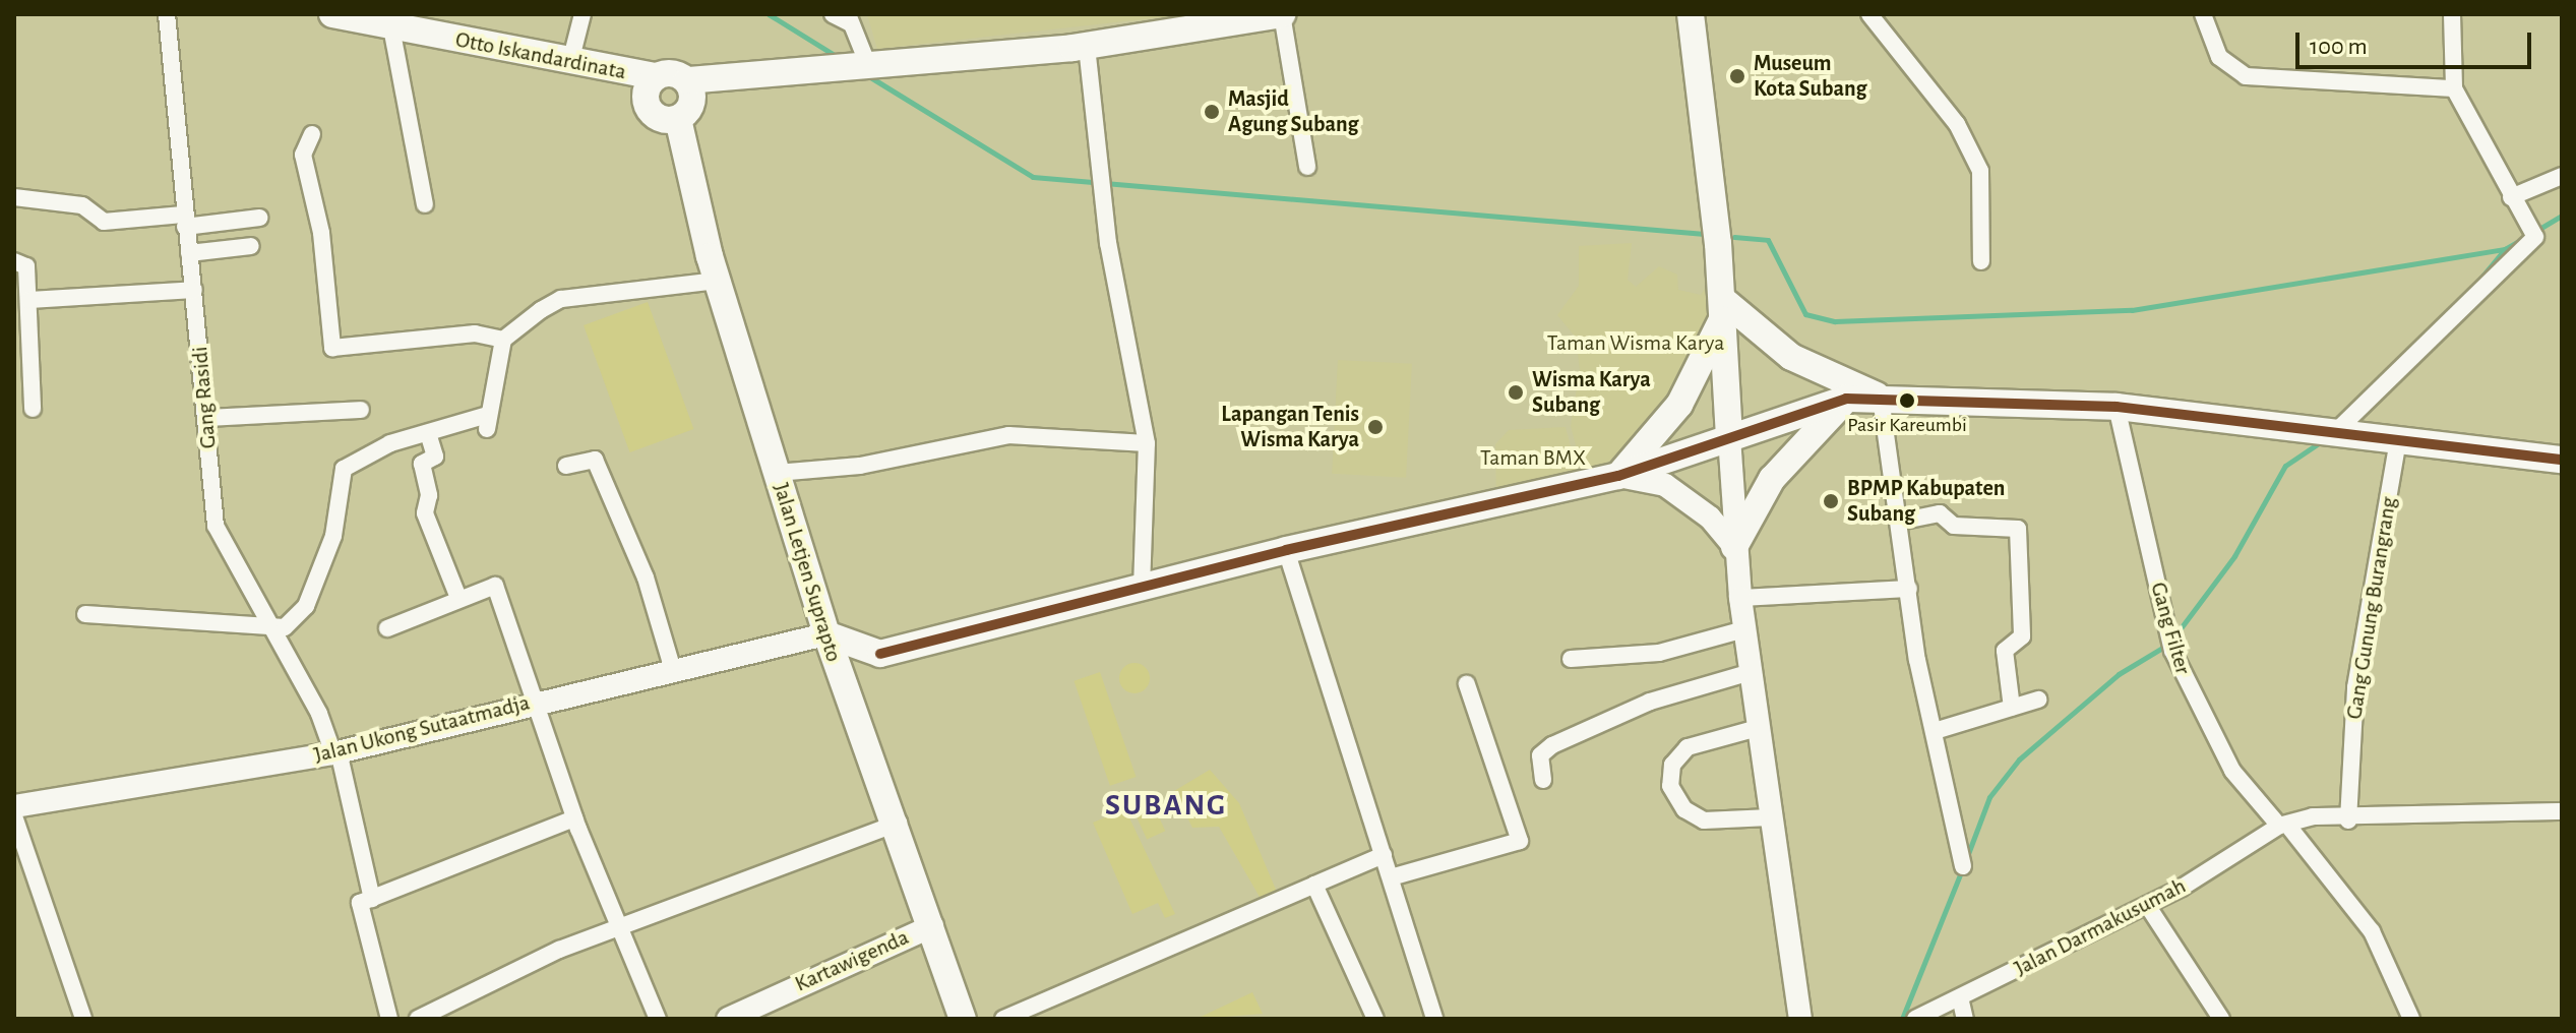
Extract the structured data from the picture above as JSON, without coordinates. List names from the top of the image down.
{
  "streets": {
    "main road": [
      "Otto Iskandardinata",
      "Jalan Letjen Suprapto",
      "Jalan Ukong Sutaatmadja",
      "Kartawigenda"
    ],
    "street": [
      "Gang Rasidi",
      "Gang Gunung Burangrang",
      "Gang Filter",
      "Jalan Darmakusumah"
    ]
  },
  "crossings": [
    ["Otto Iskandardinata", "Jalan Letjen Suprapto"],
    ["Gang Rasidi", "Jalan Ukong Sutaatmadja"],
    ["Jalan Letjen Suprapto", "Jalan Ukong Sutaatmadja"],
    ["Jalan Letjen Suprapto", "Kartawigenda"],
    ["Gang Filter", "Jalan Darmakusumah"]
  ],
  "districts": ["SUBANG"],
  "parks": ["Taman Wisma Karya", "Taman BMX"],
  "places": [
    "Museum Kota Subang",
    "Masjid Agung Subang",
    "Wisma Karya Subang",
    "Pasir Kareumbi",
    "Lapangan Tenis Wisma Karya",
    "BPMP Kabupaten Subang"
  ],
  "scale_bar": "100 m"
}
